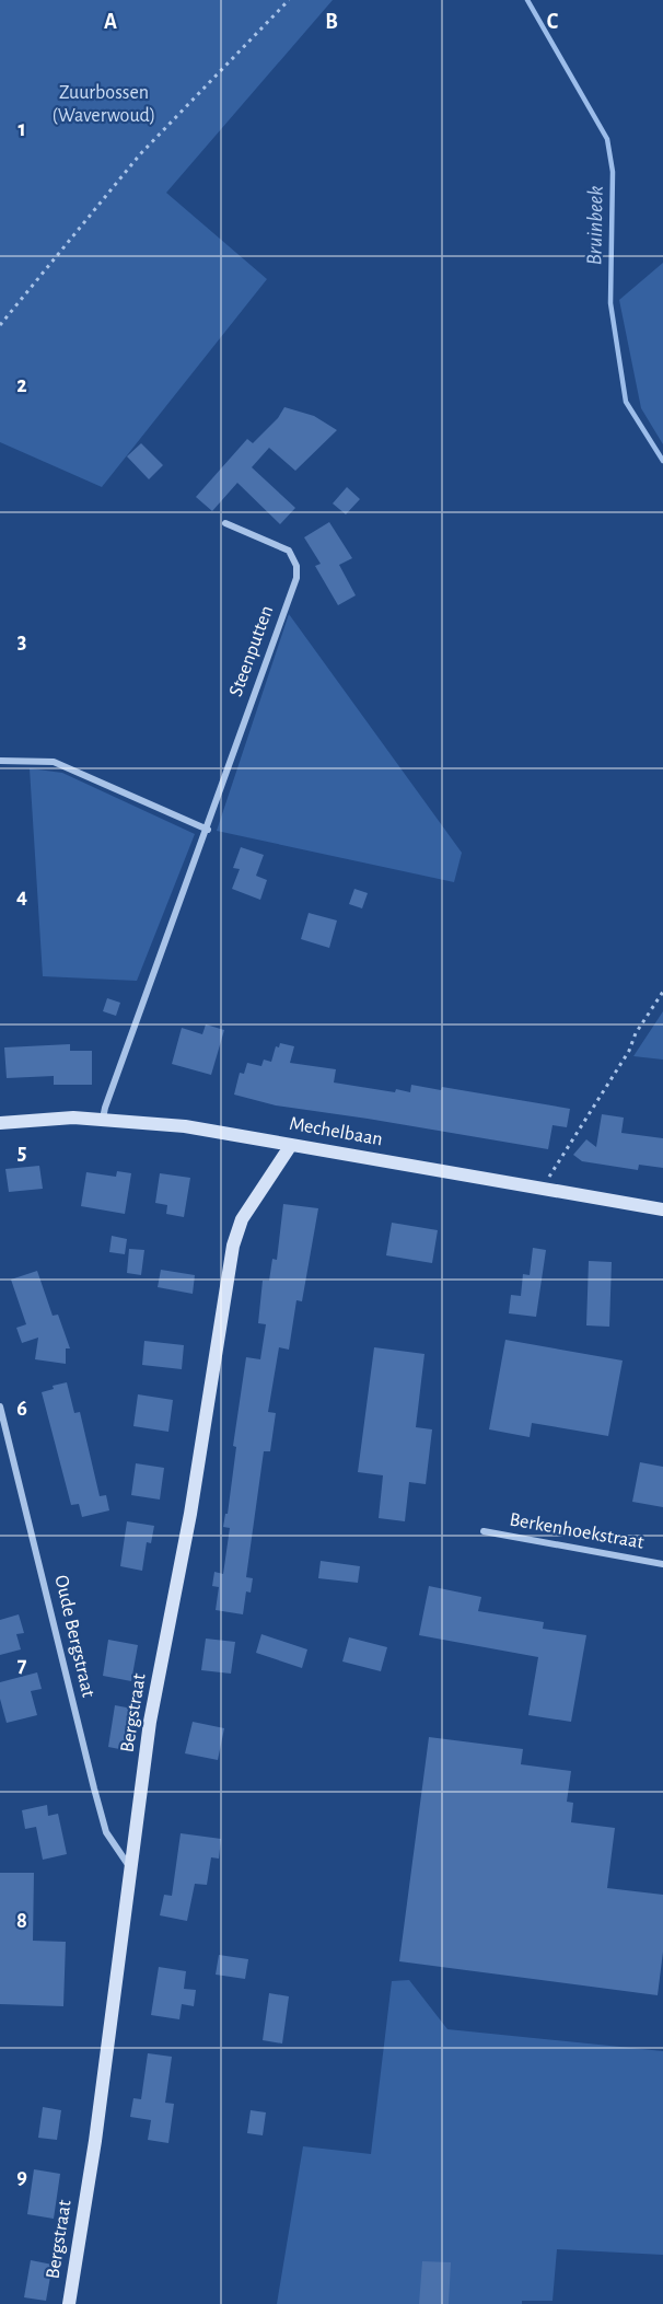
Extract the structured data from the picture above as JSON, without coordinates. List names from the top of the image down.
{
  "streets": {
    "street": [
      "Steenputten",
      "Mechelbaan",
      "Berkenhoekstraat",
      "Oude Bergstraat",
      "Bergstraat"
    ]
  },
  "crossings": [
    ["Steenputten", "Mechelbaan"],
    ["Mechelbaan", "Bergstraat"],
    ["Oude Bergstraat", "Bergstraat"]
  ],
  "water": ["Bruinbeek"],
  "parks": ["Zuurbossen (Waverwoud)"],
  "grid": {
    "columns": ["A", "B", "C"],
    "rows": [
      "1",
      "2",
      "3",
      "4",
      "5",
      "6",
      "7",
      "8",
      "9"
    ]
  }
}
